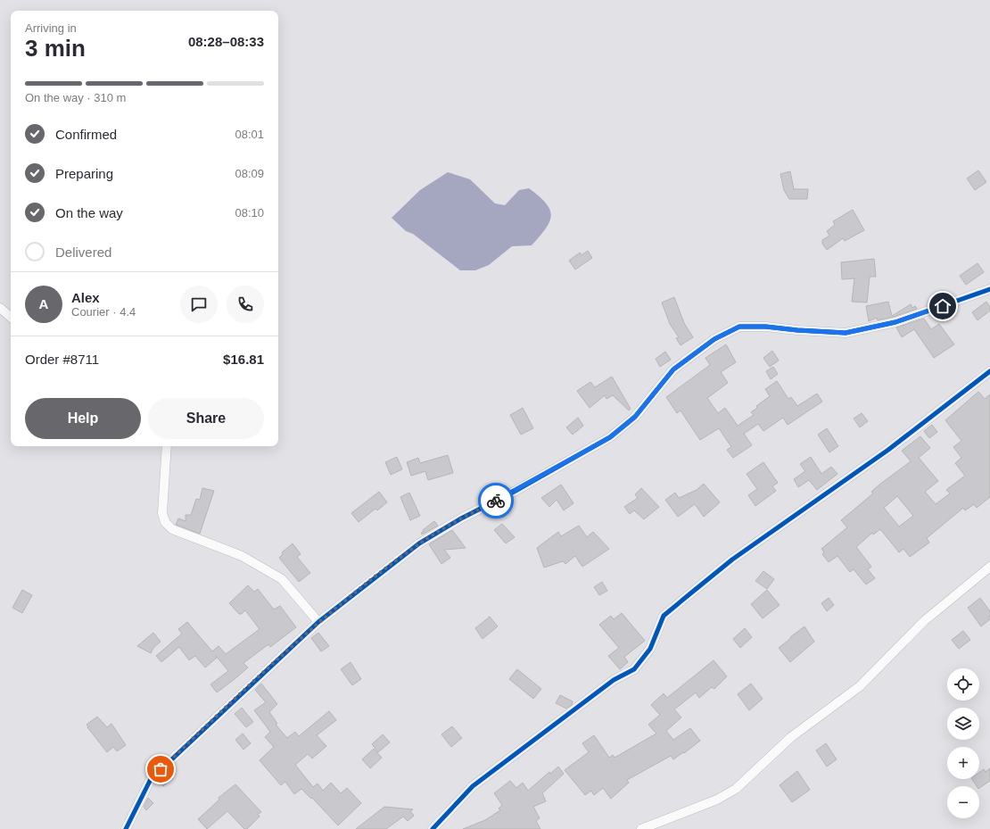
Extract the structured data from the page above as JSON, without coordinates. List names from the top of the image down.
{
  "page": {
    "heading": ["3 min", "Arriving in", "08:28–08:33"],
    "panel": [
      "Alex",
      "Courier · 4.4",
      "Order #8711",
      "$16.81"
    ],
    "bar": "On the way · 310 m",
    "list": [
      ["Confirmed", "08:01"],
      ["Preparing", "08:09"],
      ["On the way", "08:10"],
      "Delivered"
    ],
    "round": "A",
    "buttons": ["Help", "Share"],
    "map_buttons": ["+", "−"]
  }
}
